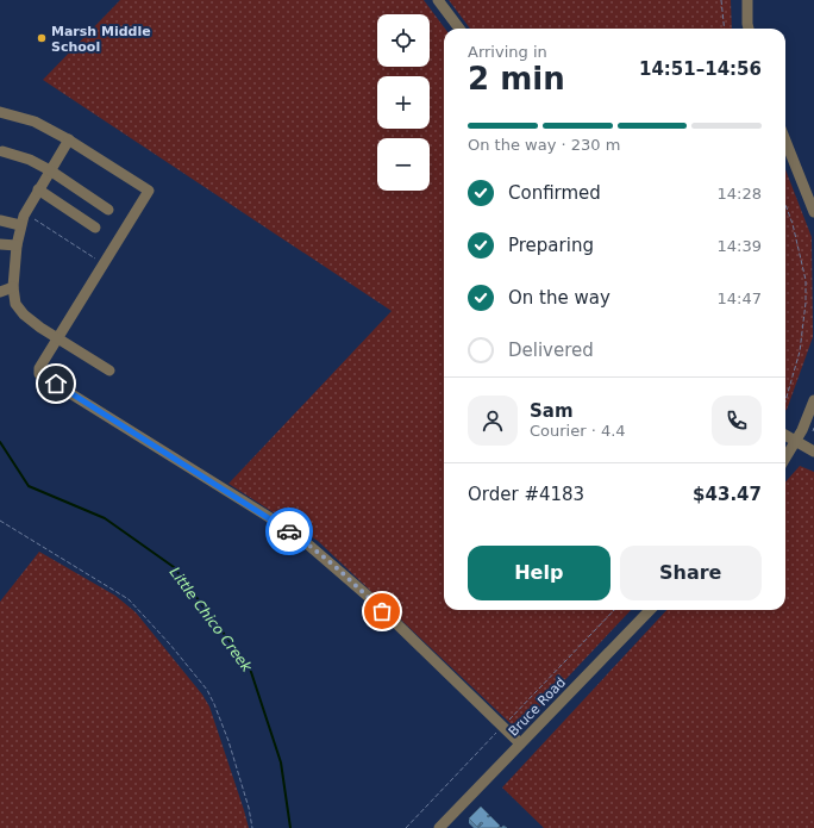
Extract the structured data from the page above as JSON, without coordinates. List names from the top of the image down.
{
  "streets": {
    "street": ["Bruce Road"]
  },
  "water": ["Little Chico Creek"],
  "places": ["Marsh Middle School"],
  "page": {
    "map_buttons": ["+", "−"],
    "heading": ["2 min", "Arriving in", "14:51–14:56"],
    "panel": [
      "Sam",
      "Courier · 4.4",
      "Order #4183",
      "$43.47"
    ],
    "bar": "On the way · 230 m",
    "list": [
      ["Confirmed", "14:28"],
      ["Preparing", "14:39"],
      ["On the way", "14:47"],
      "Delivered"
    ],
    "buttons": ["Help", "Share"]
  }
}
